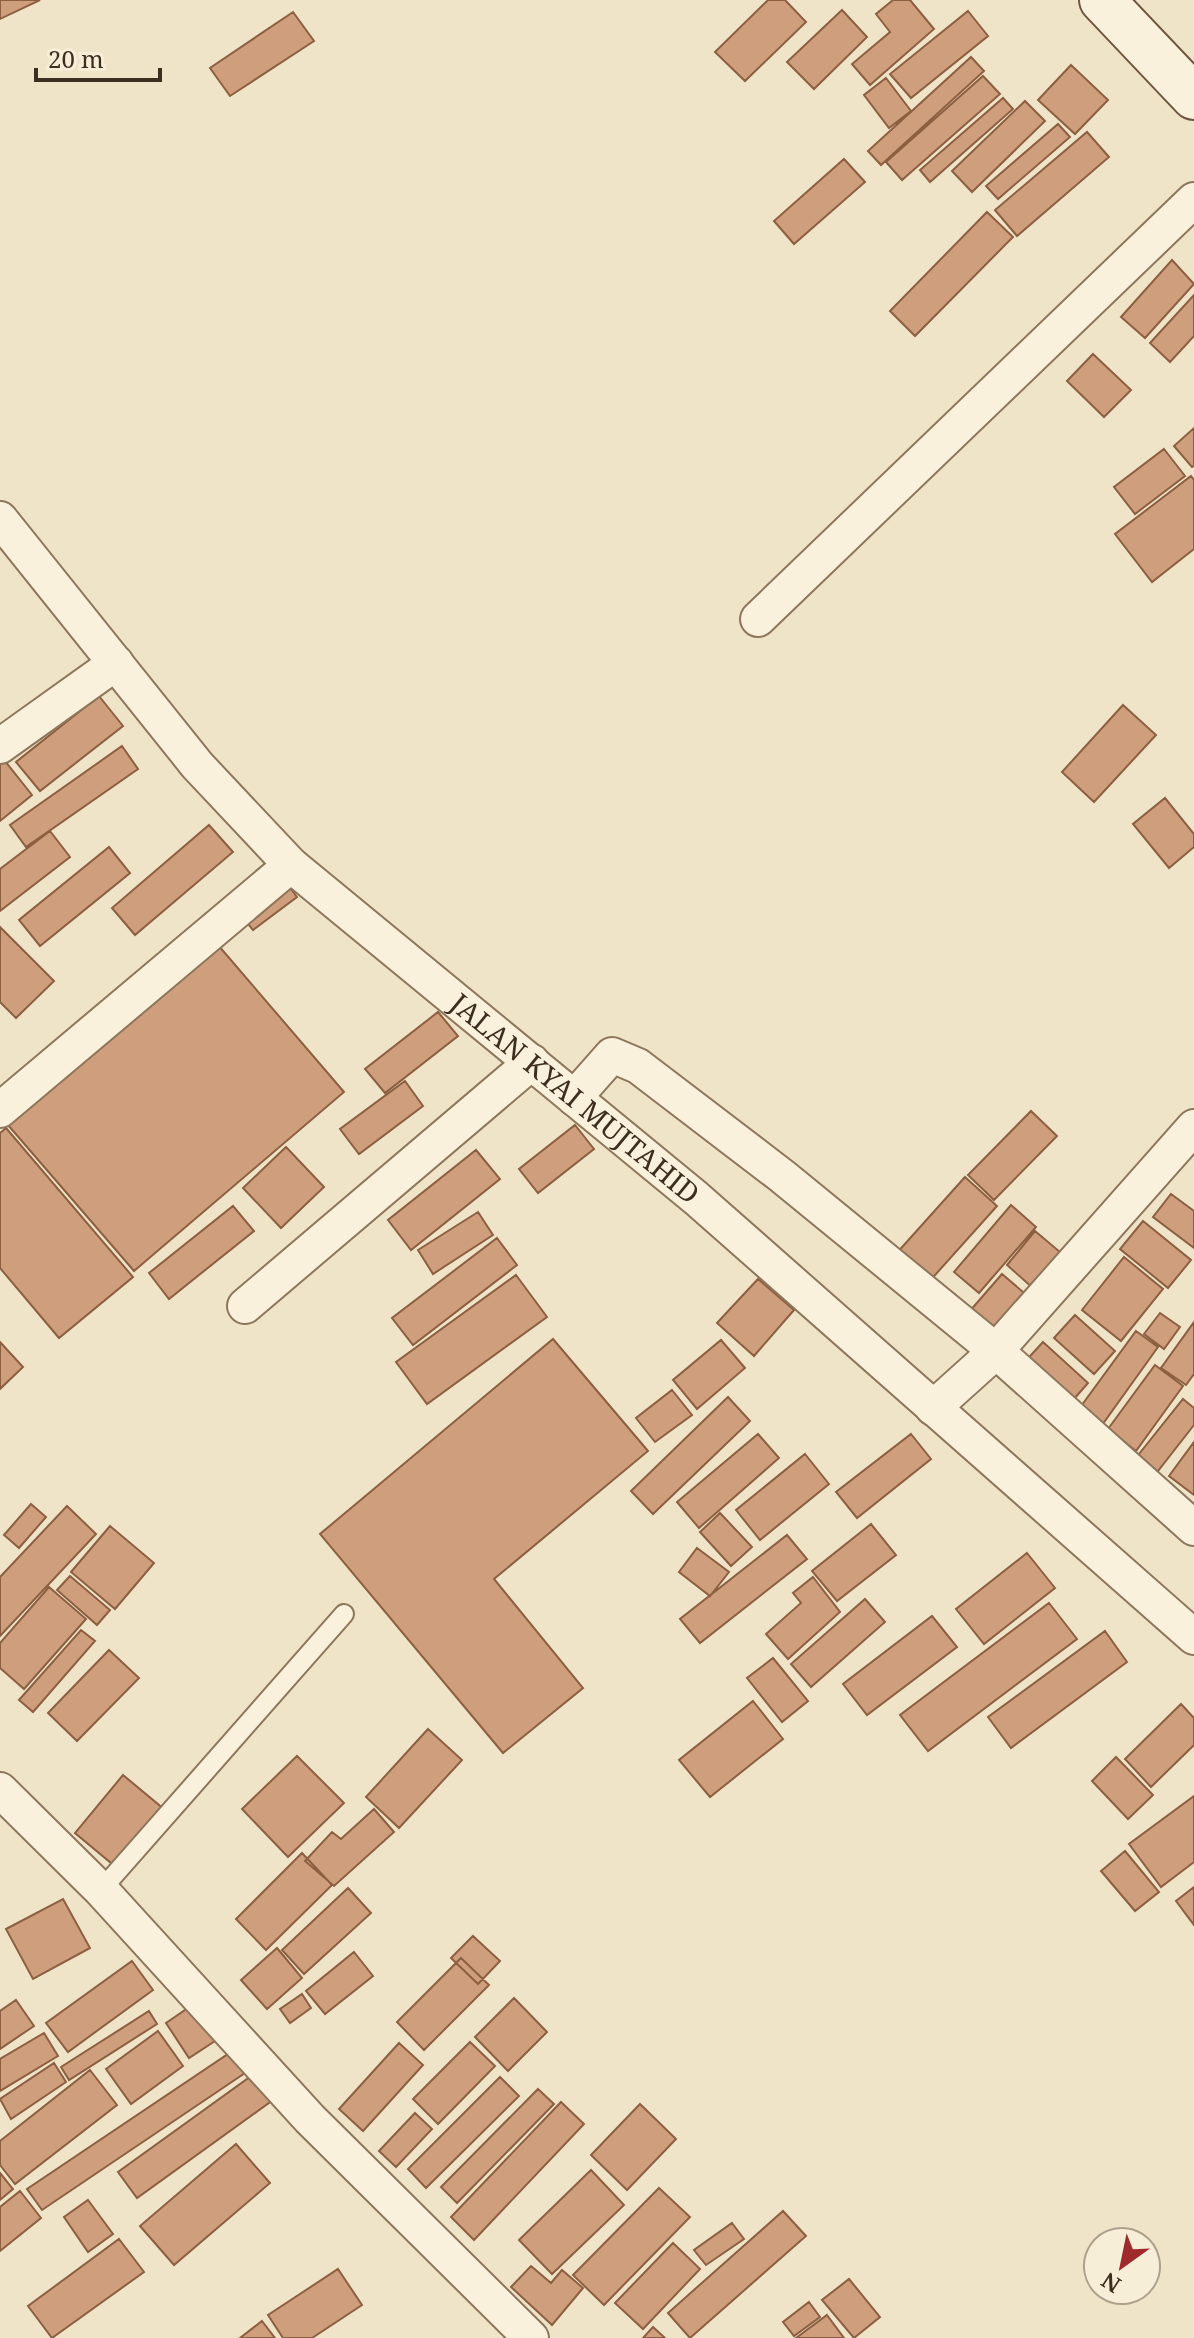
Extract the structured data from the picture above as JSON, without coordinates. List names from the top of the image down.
{
  "streets": {
    "street": ["JALAN KYAI MUJTAHID"]
  },
  "scale_bar": "20 m",
  "north": "bottom left"
}
